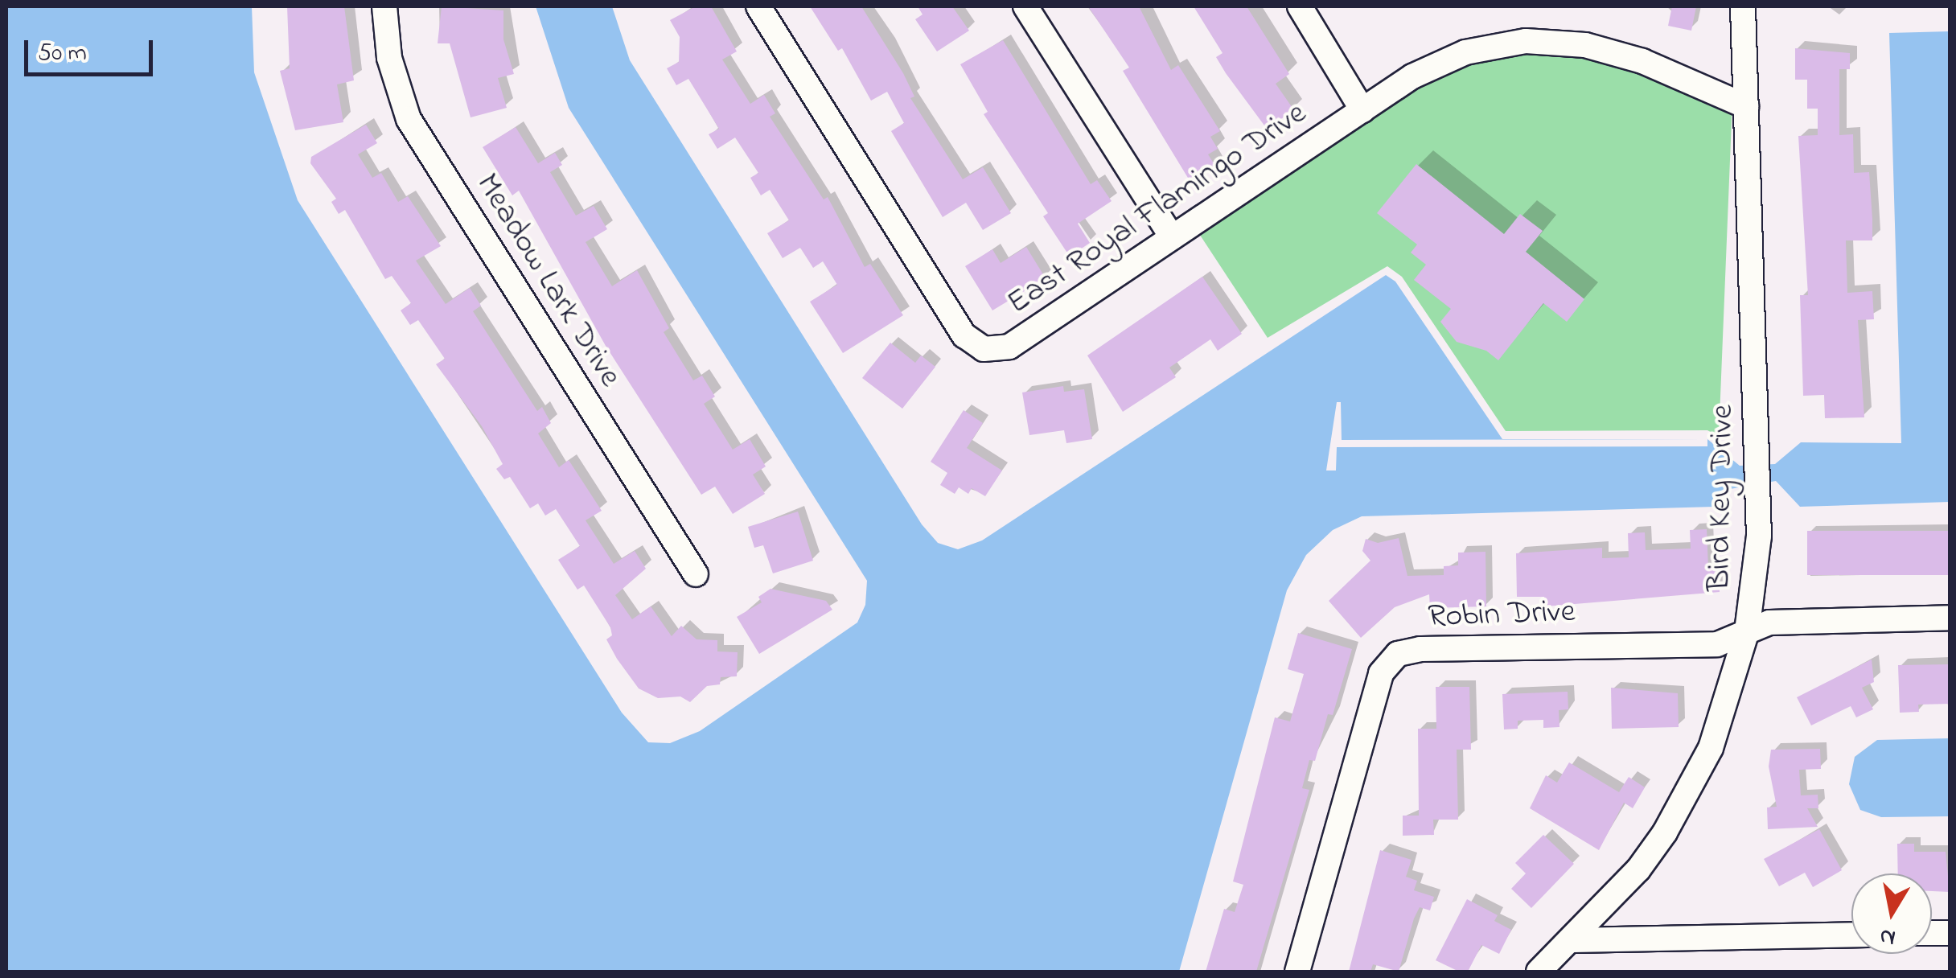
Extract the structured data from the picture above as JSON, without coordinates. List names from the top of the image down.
{
  "streets": {
    "street": [
      "East Royal Flamingo Drive",
      "Meadow Lark Drive",
      "Bird Key Drive",
      "Robin Drive"
    ]
  },
  "crossings": [
    ["East Royal Flamingo Drive", "Bird Key Drive"],
    ["Bird Key Drive", "Robin Drive"]
  ],
  "scale_bar": "50 m",
  "north": "bottom"
}
